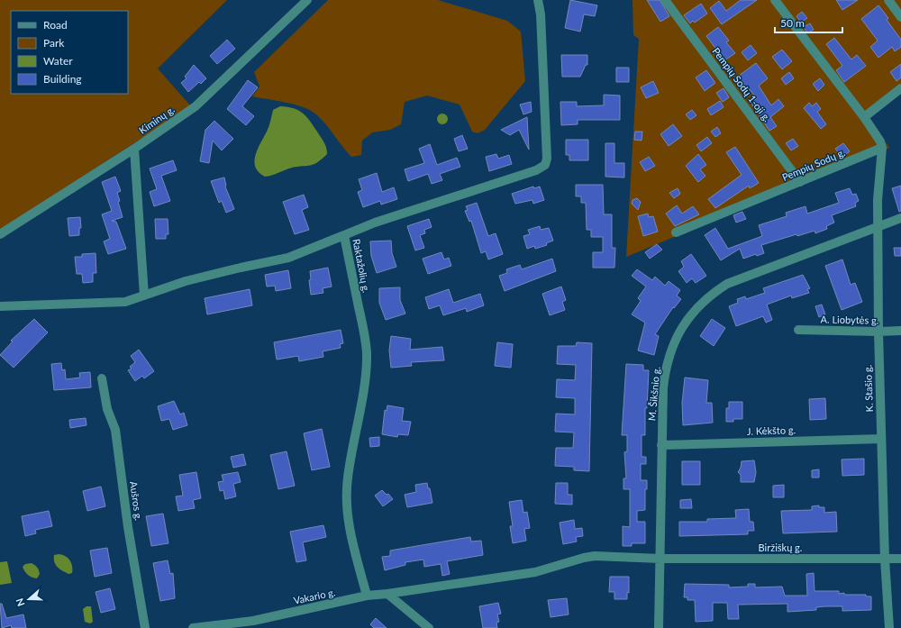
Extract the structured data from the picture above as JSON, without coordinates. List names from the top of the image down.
{
  "streets": {
    "street": [
      "Pempių Sodų 1-oji g.",
      "Kiminų g.",
      "Pempių Sodų g.",
      "Raktažolių g.",
      "A. Liobytės g.",
      "K. Stašio g.",
      "M. Šikšnio g.",
      "J. Kėkšto g.",
      "Aušros g.",
      "Biržiškų g.",
      "Vakario g."
    ]
  },
  "crossings": [
    ["Pempių Sodų 1-oji g.", "Pempių Sodų g."],
    ["Pempių Sodų g.", "K. Stašio g."],
    ["Raktažolių g.", "Vakario g."],
    ["A. Liobytės g.", "K. Stašio g."],
    ["K. Stašio g.", "M. Šikšnio g."],
    ["K. Stašio g.", "J. Kėkšto g."],
    ["K. Stašio g.", "Biržiškų g."],
    ["M. Šikšnio g.", "J. Kėkšto g."],
    ["M. Šikšnio g.", "Biržiškų g."],
    ["Biržiškų g.", "Vakario g."]
  ],
  "legend": [
    "Road",
    "Park",
    "Water",
    "Building"
  ],
  "scale_bar": "50 m",
  "north": "left"
}
